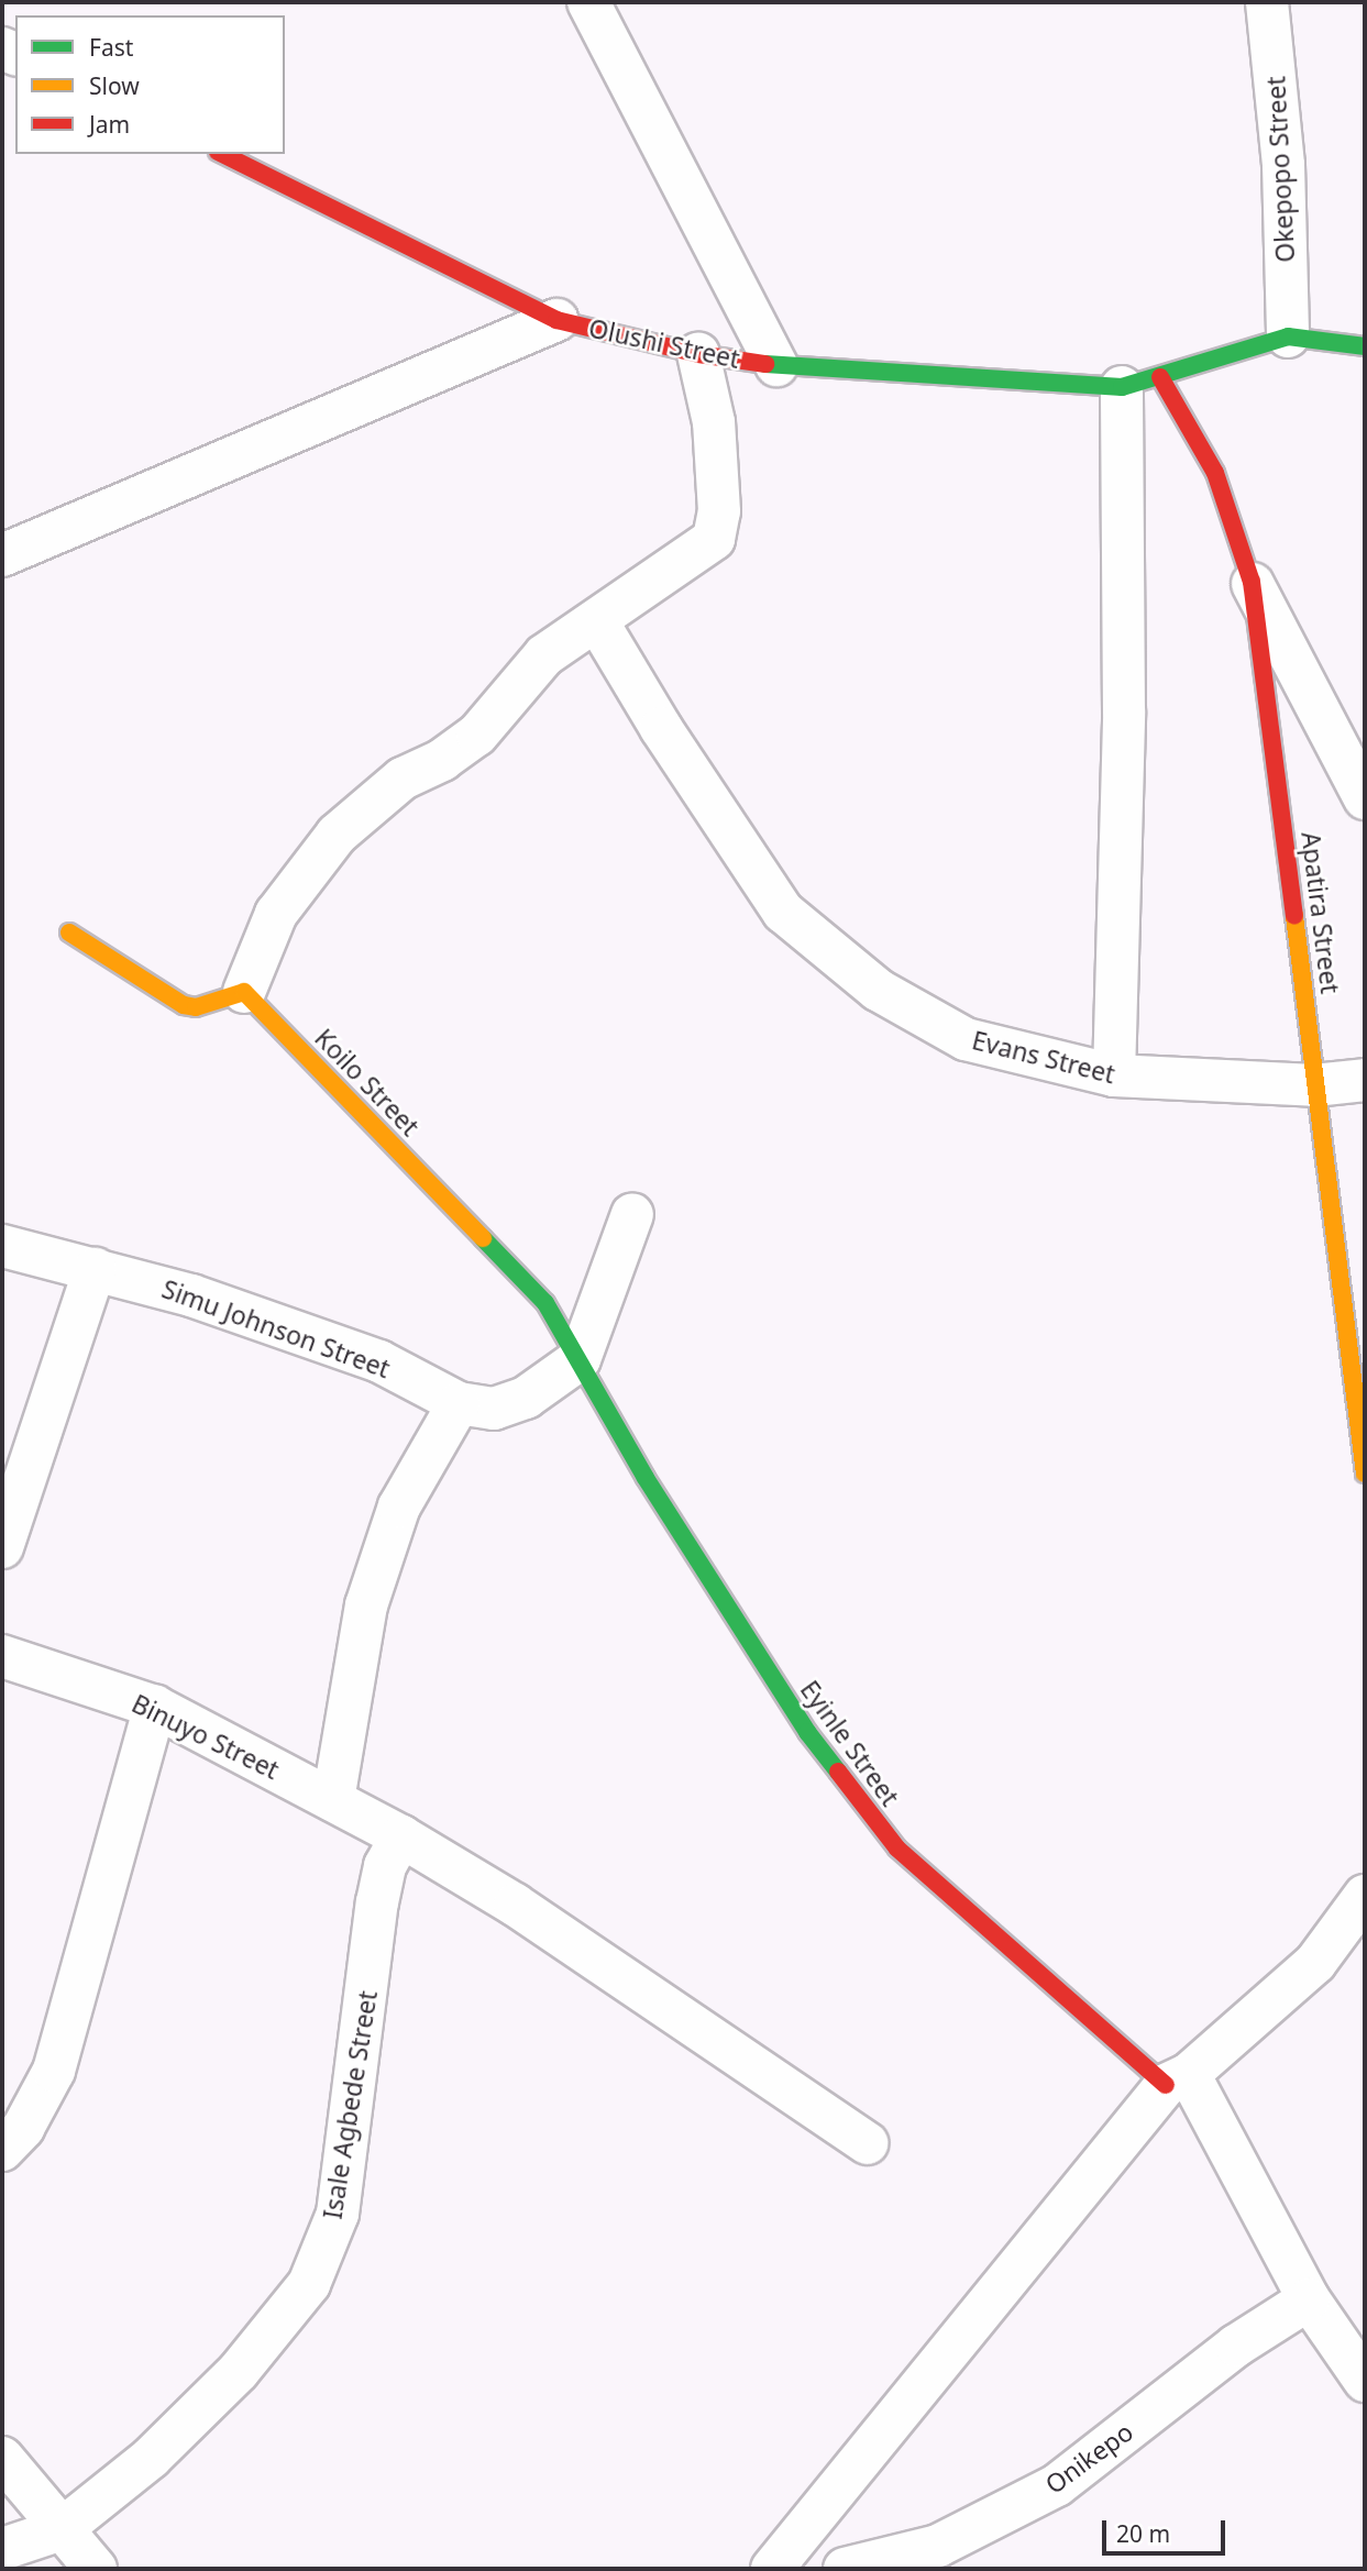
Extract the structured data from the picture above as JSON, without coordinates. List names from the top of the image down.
{
  "streets": {
    "street": [
      "Okepopo Street",
      "Olushi Street",
      "Apatira Street",
      "Evans Street",
      "Koilo Street",
      "Simu Johnson Street",
      "Binuyo Street",
      "Eyinle Street",
      "Isale Agbede Street",
      "Onikepo"
    ]
  },
  "crossings": [
    ["Okepopo Street", "Olushi Street"],
    ["Olushi Street", "Apatira Street"],
    ["Apatira Street", "Evans Street"],
    ["Koilo Street", "Simu Johnson Street"],
    ["Koilo Street", "Eyinle Street"],
    ["Simu Johnson Street", "Eyinle Street"],
    ["Binuyo Street", "Isale Agbede Street"]
  ],
  "legend": ["Fast", "Slow", "Jam"],
  "scale_bar": "20 m"
}
